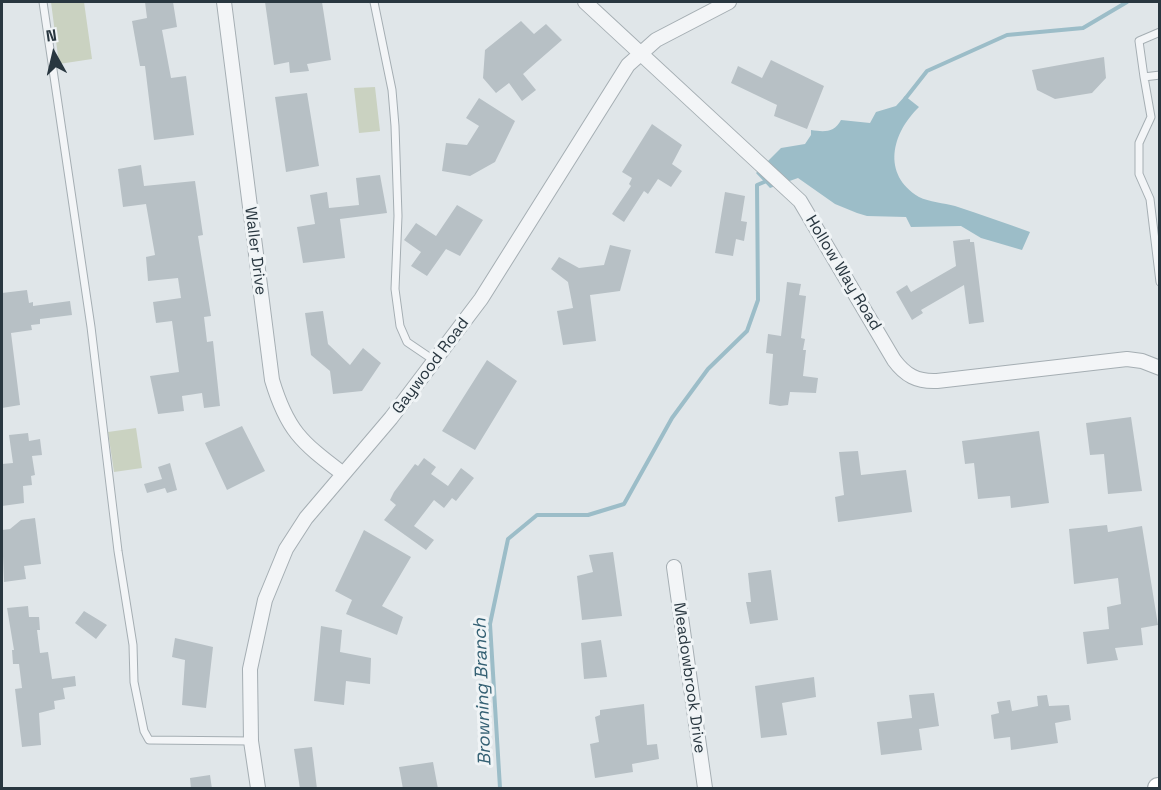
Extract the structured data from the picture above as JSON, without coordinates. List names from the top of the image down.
{
  "streets": {
    "street": [
      "Waller Drive",
      "Hollow Way Road",
      "Gaywood Road",
      "Meadowbrook Drive"
    ]
  },
  "crossings": [
    ["Waller Drive", "Gaywood Road"],
    ["Hollow Way Road", "Gaywood Road"]
  ],
  "water": ["Browning Branch"],
  "north": "top"
}
